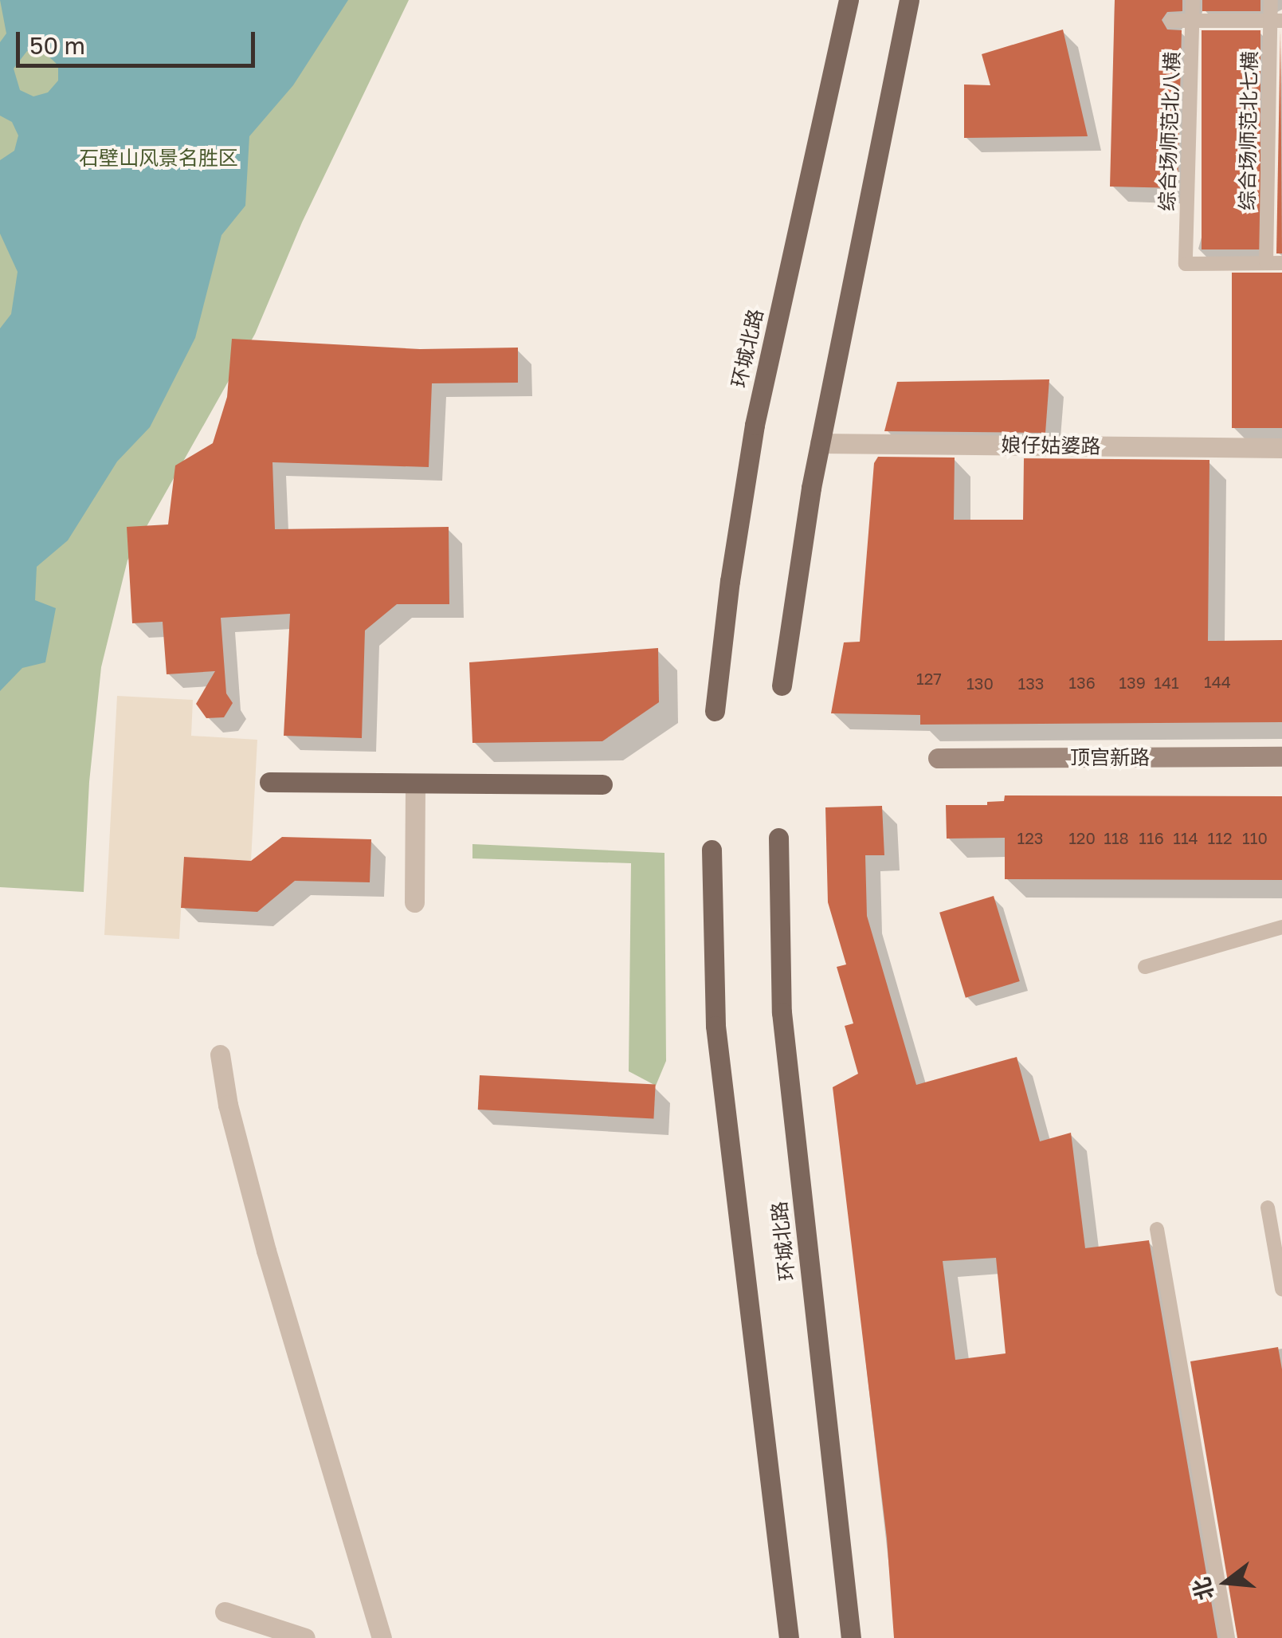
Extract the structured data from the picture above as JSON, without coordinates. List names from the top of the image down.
{
  "streets": {
    "main road": ["环城北路", "顶宫新路"],
    "street": ["娘仔姑婆路"],
    "lane": ["综合场师范北七横", "综合场师范北八横"]
  },
  "crossings": [
    ["综合场师范北七横", "综合场师范北八横"]
  ],
  "parks": ["石壁山风景名胜区"],
  "house_numbers": [
    "127",
    "144",
    "136",
    "139",
    "141",
    "130",
    "133",
    "123",
    "120",
    "118",
    "116",
    "114",
    "112",
    "110"
  ],
  "scale_bar": "50 m",
  "north": "left"
}
